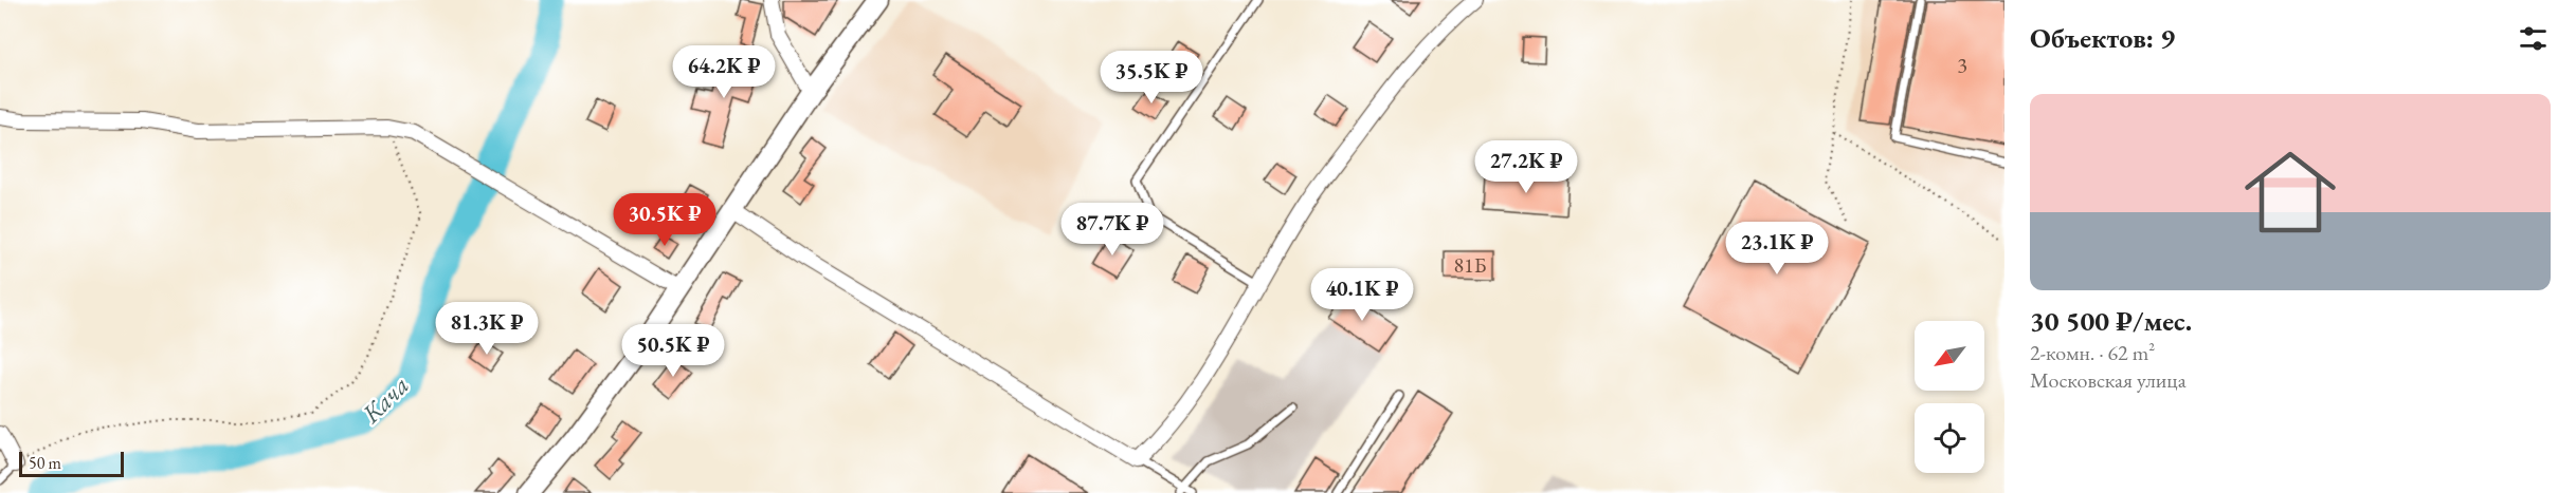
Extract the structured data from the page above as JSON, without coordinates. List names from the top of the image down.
{
  "water": ["Кача"],
  "house_numbers": ["3", "81Б"],
  "scale_bar": "50 m",
  "north": "bottom left",
  "page": {
    "heading": "Объектов: 9",
    "price": [
      "64.2K ₽",
      "35.5K ₽",
      "27.2K ₽",
      "30.5K ₽",
      "87.7K ₽",
      "23.1K ₽",
      "40.1K ₽",
      "81.3K ₽",
      "50.5K ₽"
    ],
    "list": [
      {
        "name": "30 500 ₽/мес.",
        "note": "2-комн. · 62 m² · Московская улица"
      }
    ],
    "scale": "50 m"
  }
}
